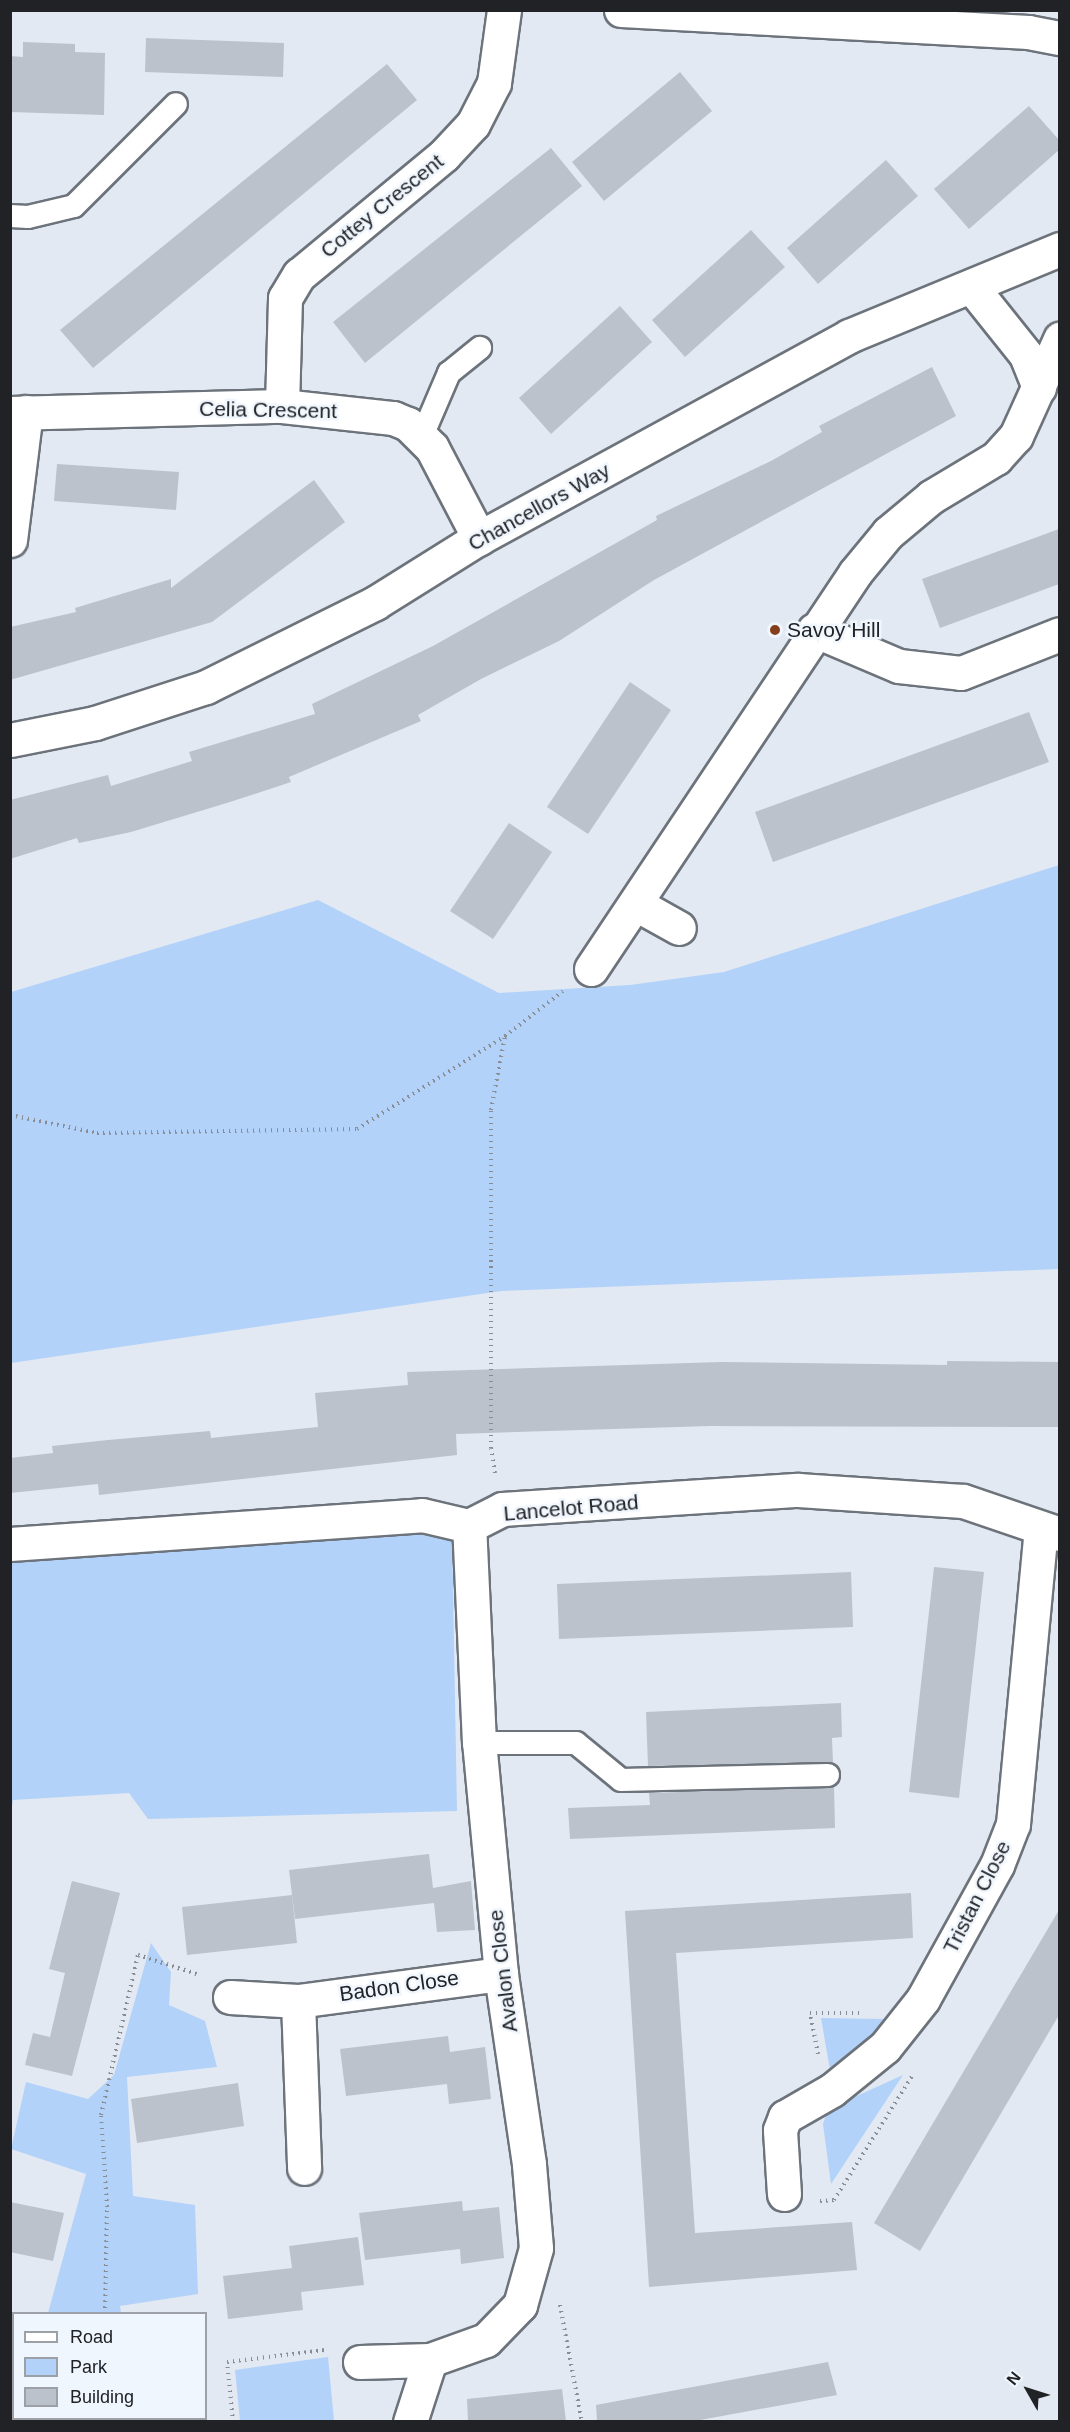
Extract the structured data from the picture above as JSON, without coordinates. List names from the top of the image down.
{
  "streets": {
    "street": [
      "Cottey Crescent",
      "Celia Crescent",
      "Chancellors Way",
      "Lancelot Road",
      "Tristan Close",
      "Avalon Close",
      "Badon Close"
    ]
  },
  "crossings": [
    ["Cottey Crescent", "Celia Crescent"],
    ["Celia Crescent", "Chancellors Way"],
    ["Lancelot Road", "Tristan Close"],
    ["Lancelot Road", "Avalon Close"],
    ["Avalon Close", "Badon Close"]
  ],
  "places": ["Savoy Hill"],
  "legend": ["Road", "Park", "Building"],
  "north": "top left"
}
